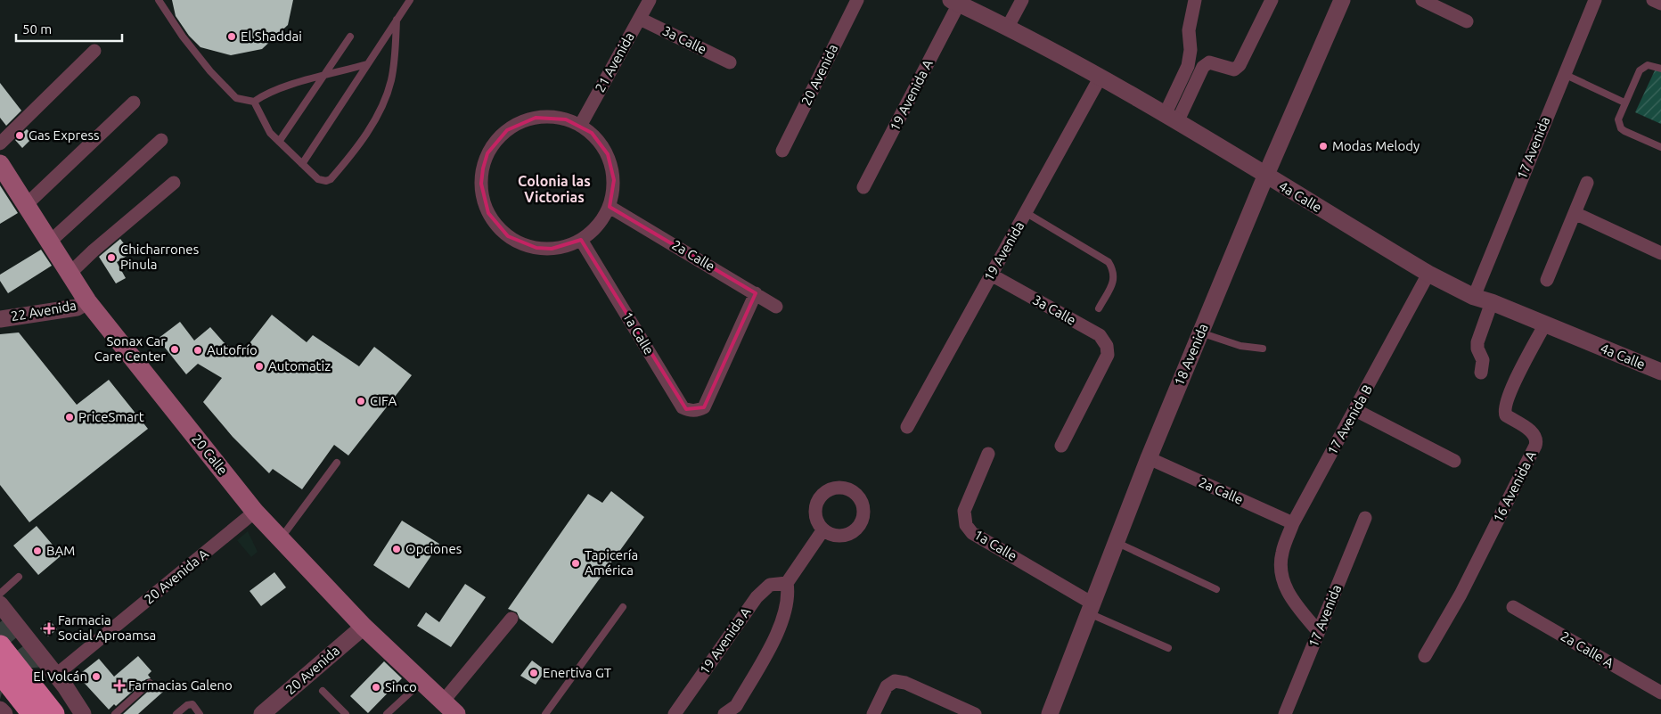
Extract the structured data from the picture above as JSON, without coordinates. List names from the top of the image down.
{
  "streets": {
    "main road": ["20 Calle"],
    "street": [
      "3a Calle",
      "21 Avenida",
      "20 Avenida",
      "19 Avenida A",
      "17 Avenida",
      "4a Calle",
      "19 Avenida",
      "2a Calle",
      "22 Avenida",
      "1a Calle",
      "18 Avenida",
      "17 Avenida B",
      "16 Avenida A",
      "20 Avenida A",
      "2a Calle A"
    ]
  },
  "crossings": [
    ["3a Calle", "21 Avenida"],
    ["3a Calle", "19 Avenida"],
    ["21 Avenida", "2a Calle"],
    ["21 Avenida", "1a Calle"],
    ["20 Avenida", "20 Calle"],
    ["19 Avenida A", "4a Calle"],
    ["17 Avenida", "4a Calle"],
    ["17 Avenida", "17 Avenida B"],
    ["4a Calle", "19 Avenida"],
    ["4a Calle", "18 Avenida"],
    ["4a Calle", "17 Avenida B"],
    ["4a Calle", "16 Avenida A"],
    ["2a Calle", "1a Calle"],
    ["2a Calle", "18 Avenida"],
    ["2a Calle", "17 Avenida B"],
    ["22 Avenida", "20 Calle"],
    ["1a Calle", "18 Avenida"],
    ["20 Calle", "20 Avenida A"]
  ],
  "districts": ["Colonia las Victorias"],
  "places": {
    "other": [
      "El Shaddai",
      "Gas Express",
      "Modas Melody",
      "Chicharrones Pinula",
      "Sonax Car Care Center",
      "Autofrío",
      "Automatiz",
      "CIFA",
      "PriceSmart",
      "Opciones",
      "BAM",
      "Tapicería América",
      "Enertiva GT",
      "El Volcán",
      "Sinco"
    ],
    "health": ["Farmacia Social Aproamsa", "Farmacias Galeno"]
  },
  "scale_bar": "50 m"
}
